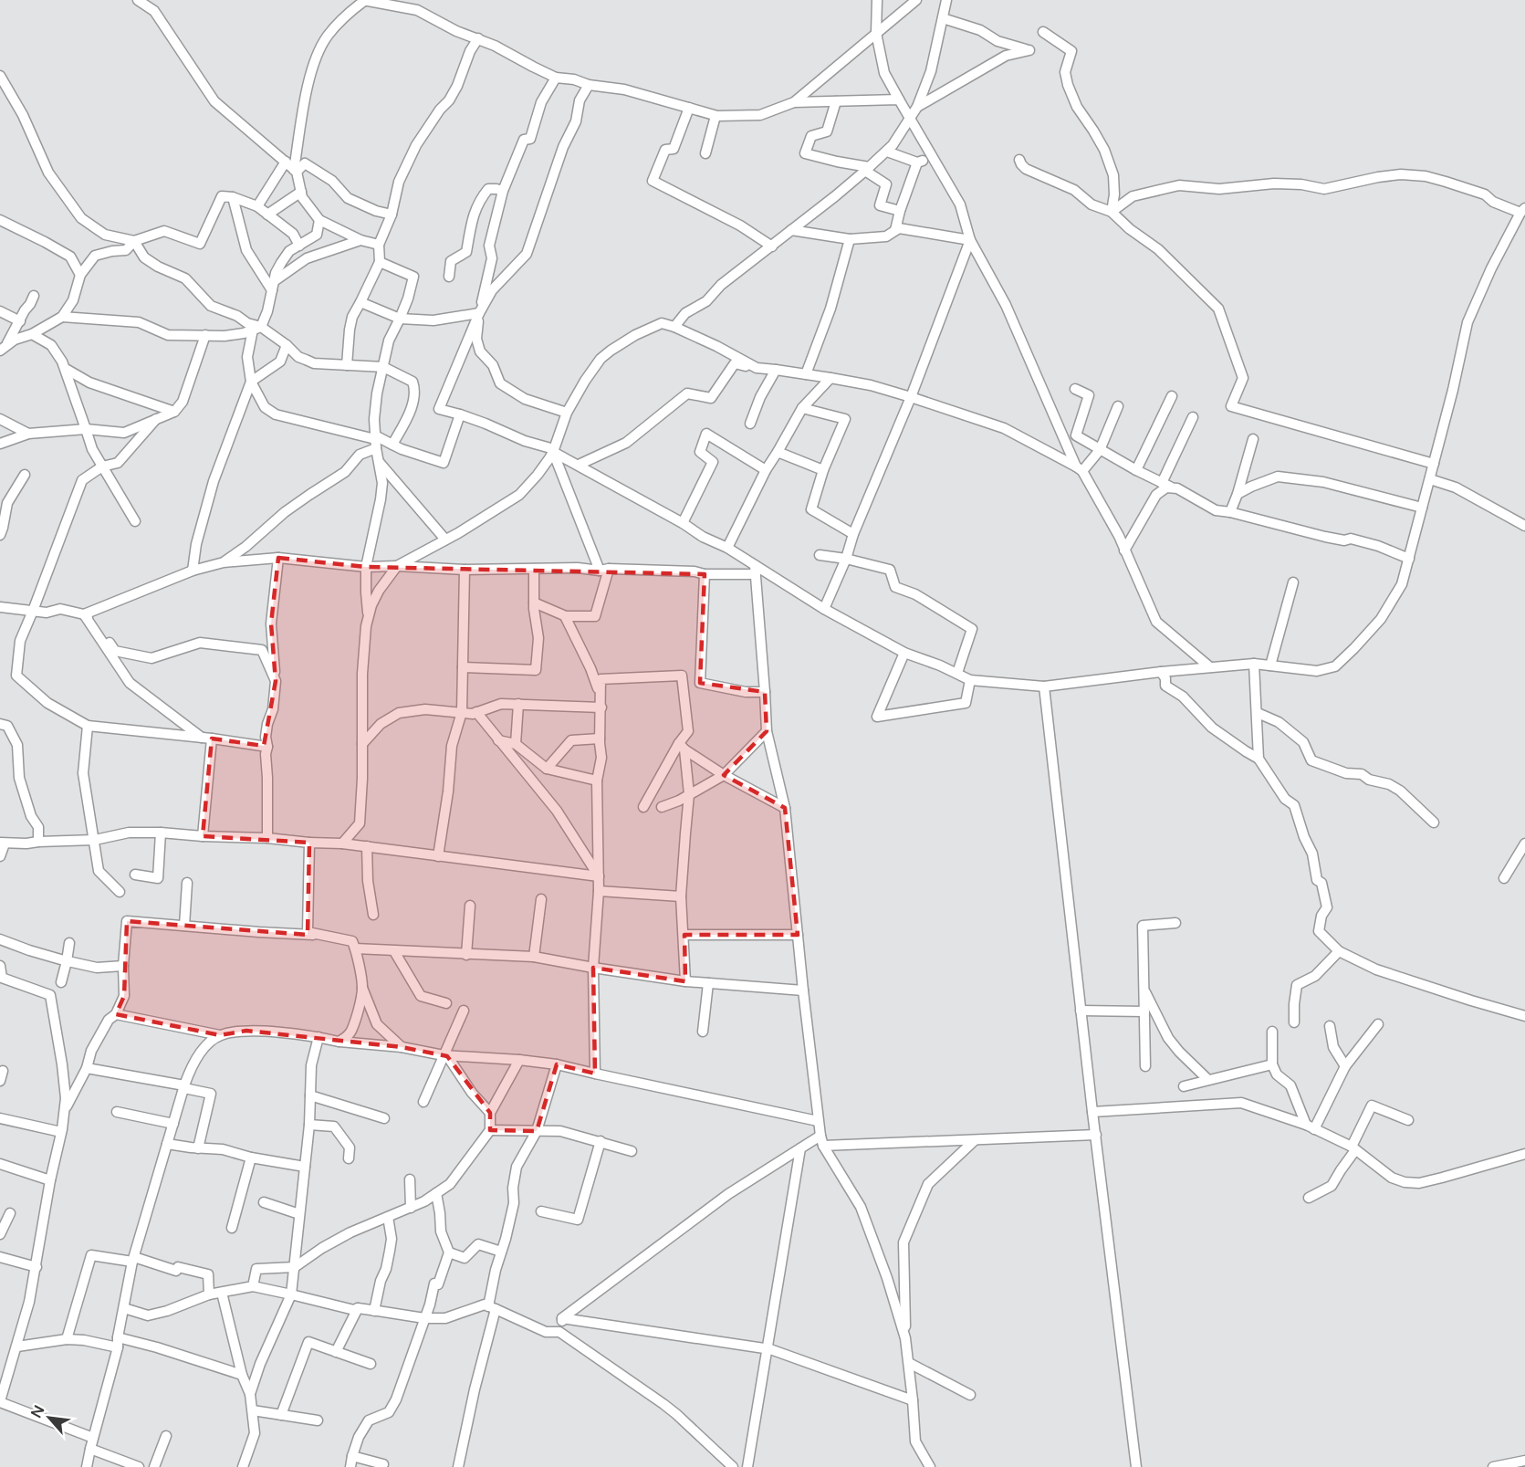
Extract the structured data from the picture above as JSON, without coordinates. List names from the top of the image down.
{
  "north": "top left"
}
